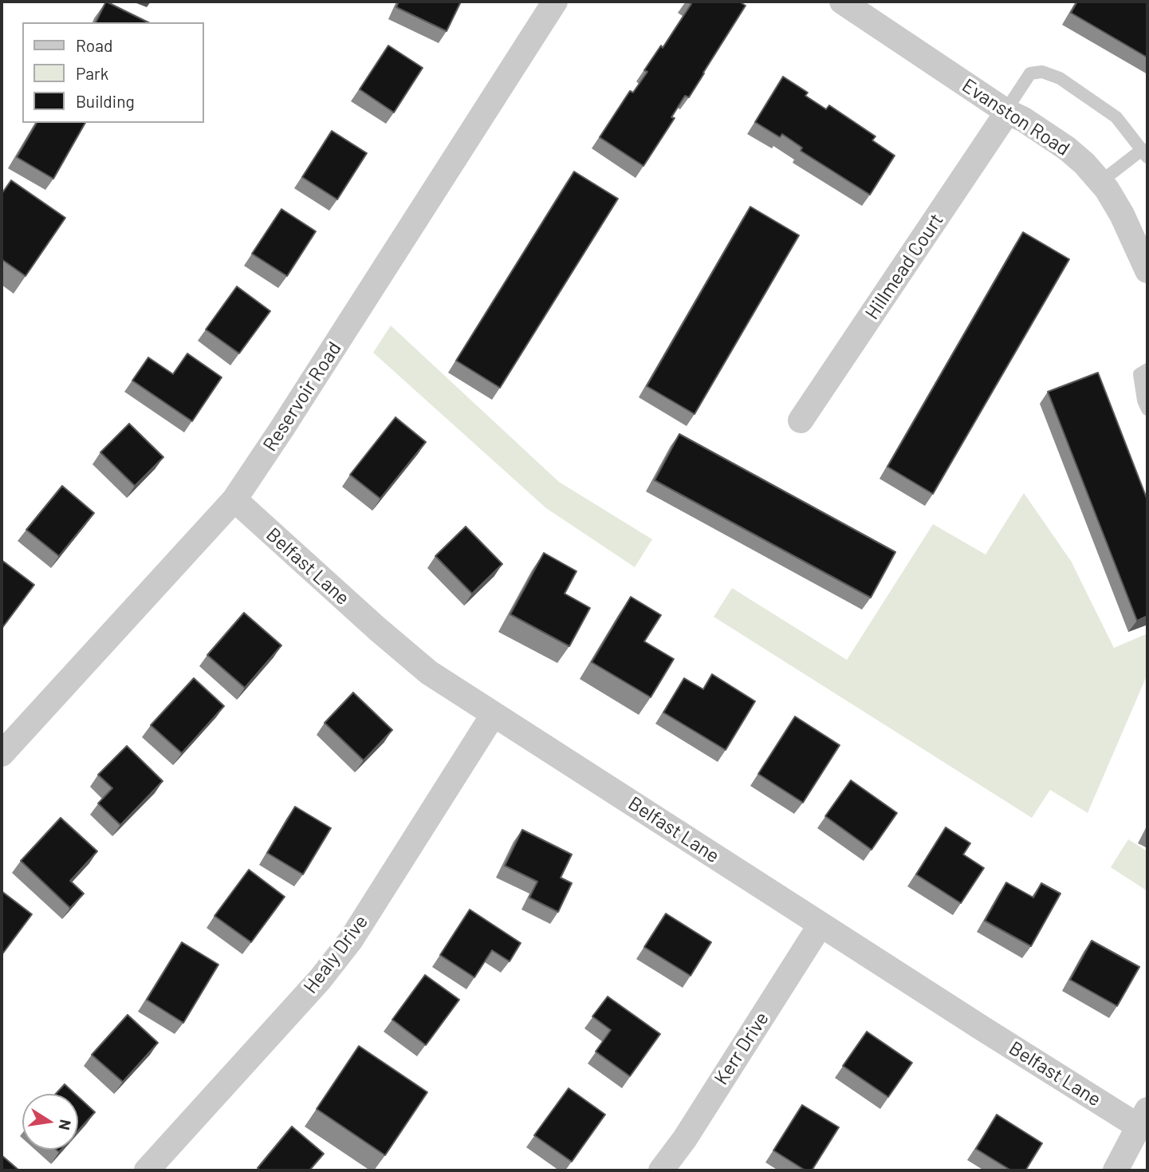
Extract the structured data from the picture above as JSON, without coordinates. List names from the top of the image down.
{
  "streets": {
    "street": [
      "Evanston Road",
      "Hillmead Court",
      "Reservoir Road",
      "Belfast Lane",
      "Healy Drive",
      "Kerr Drive"
    ]
  },
  "crossings": [
    ["Evanston Road", "Hillmead Court"],
    ["Reservoir Road", "Belfast Lane"],
    ["Belfast Lane", "Healy Drive"],
    ["Belfast Lane", "Kerr Drive"]
  ],
  "legend": ["Road", "Park", "Building"],
  "north": "right"
}
